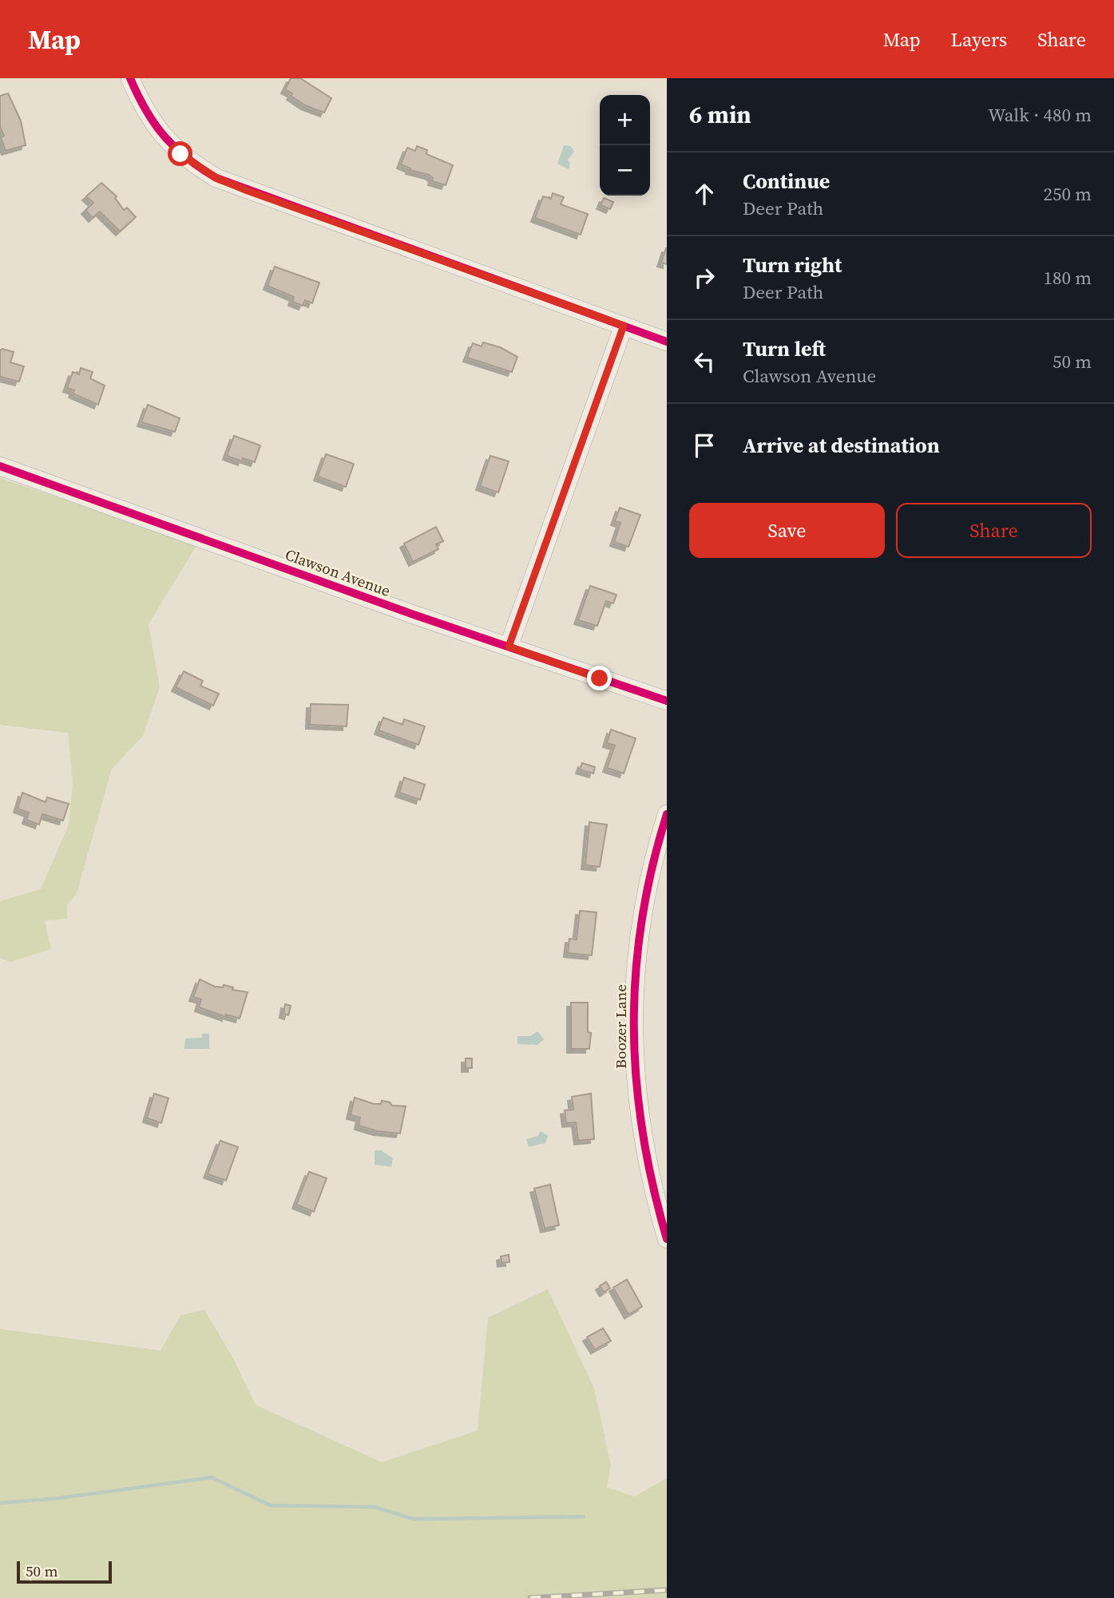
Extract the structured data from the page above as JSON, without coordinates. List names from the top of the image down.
{
  "streets": {
    "street": ["Clawson Avenue", "Boozer Lane"]
  },
  "scale_bar": "50 m",
  "page": {
    "header": "Map",
    "nav": ["Map", "Layers", "Share"],
    "heading": ["6 min", "Walk · 480 m"],
    "map_buttons": ["+", "−"],
    "list": [
      ["Continue", "Deer Path", "250 m"],
      ["Turn right", "Deer Path", "180 m"],
      ["Turn left", "Clawson Avenue", "50 m"],
      "Arrive at destination"
    ],
    "buttons": ["Save", "Share"],
    "scale": "50 m"
  }
}
